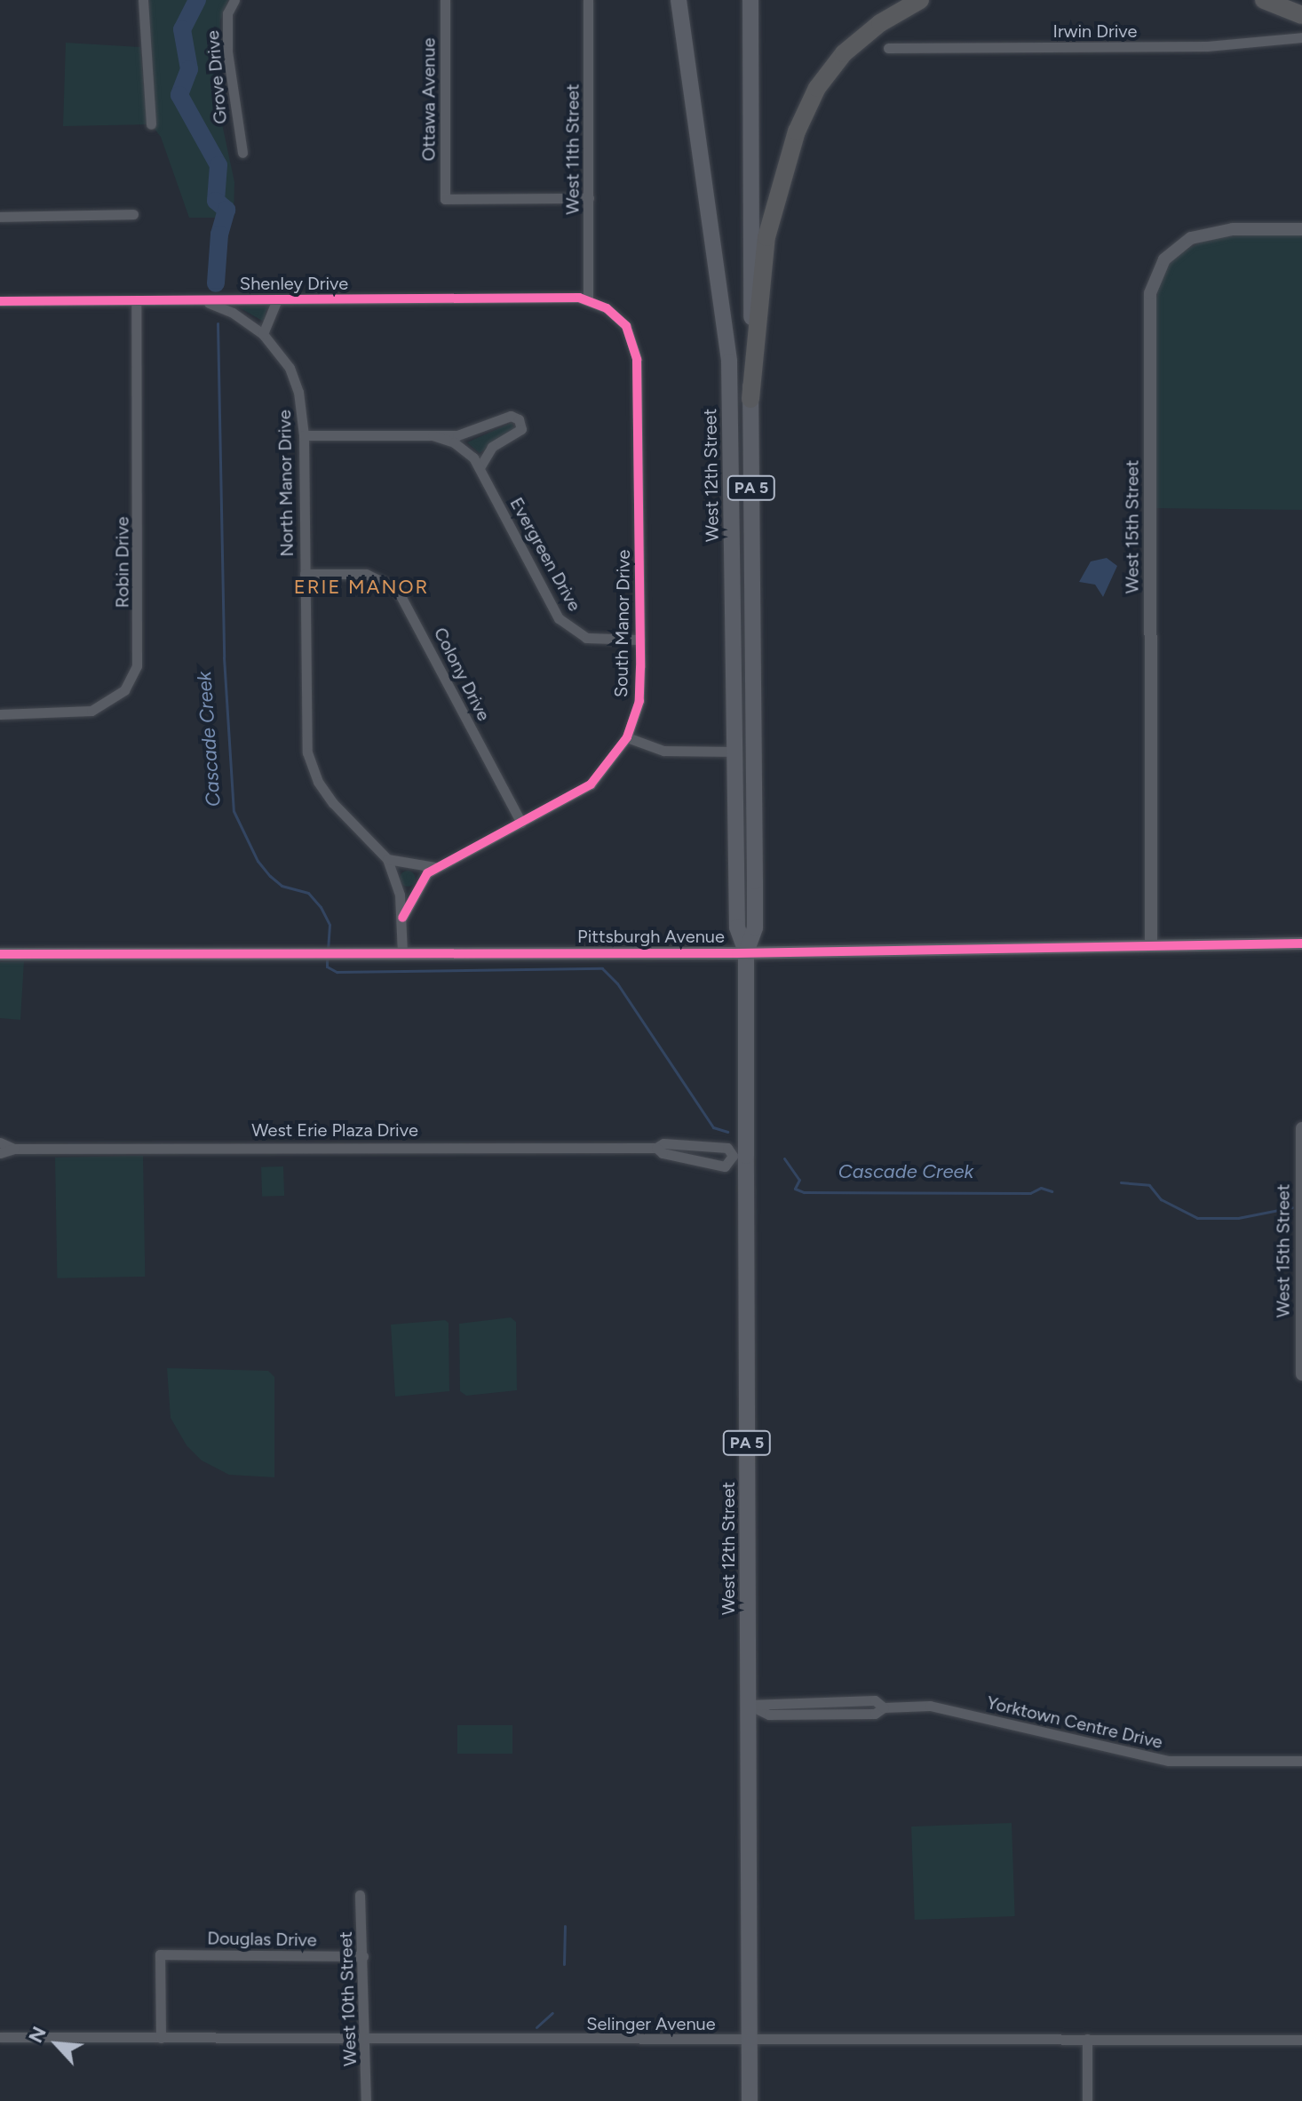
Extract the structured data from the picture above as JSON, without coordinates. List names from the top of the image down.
{
  "streets": {
    "main road": ["West 12th Street", "PA 5"],
    "street": [
      "Irwin Drive",
      "Grove Drive",
      "Ottawa Avenue",
      "West 11th Street",
      "Shenley Drive",
      "North Manor Drive",
      "West 15th Street",
      "Evergreen Drive",
      "Robin Drive",
      "South Manor Drive",
      "Colony Drive",
      "Pittsburgh Avenue",
      "West Erie Plaza Drive",
      "Yorktown Centre Drive",
      "Douglas Drive",
      "West 10th Street",
      "Selinger Avenue"
    ]
  },
  "crossings": [
    ["Ottawa Avenue", "West 11th Street"],
    ["West 11th Street", "Shenley Drive"],
    ["West 11th Street", "South Manor Drive"],
    ["Shenley Drive", "North Manor Drive"],
    ["Shenley Drive", "Robin Drive"],
    ["Shenley Drive", "South Manor Drive"],
    ["West 12th Street", "Pittsburgh Avenue"],
    ["West 12th Street", "West Erie Plaza Drive"],
    ["West 12th Street", "Yorktown Centre Drive"],
    ["West 12th Street", "Selinger Avenue"],
    ["North Manor Drive", "Evergreen Drive"],
    ["North Manor Drive", "South Manor Drive"],
    ["North Manor Drive", "Colony Drive"],
    ["North Manor Drive", "Pittsburgh Avenue"],
    ["West 15th Street", "Pittsburgh Avenue"],
    ["Evergreen Drive", "South Manor Drive"],
    ["South Manor Drive", "Colony Drive"],
    ["Douglas Drive", "West 10th Street"],
    ["Douglas Drive", "Selinger Avenue"],
    ["West 10th Street", "Selinger Avenue"]
  ],
  "districts": ["ERIE MANOR"],
  "water": ["Cascade Creek"],
  "north": "top left"
}
